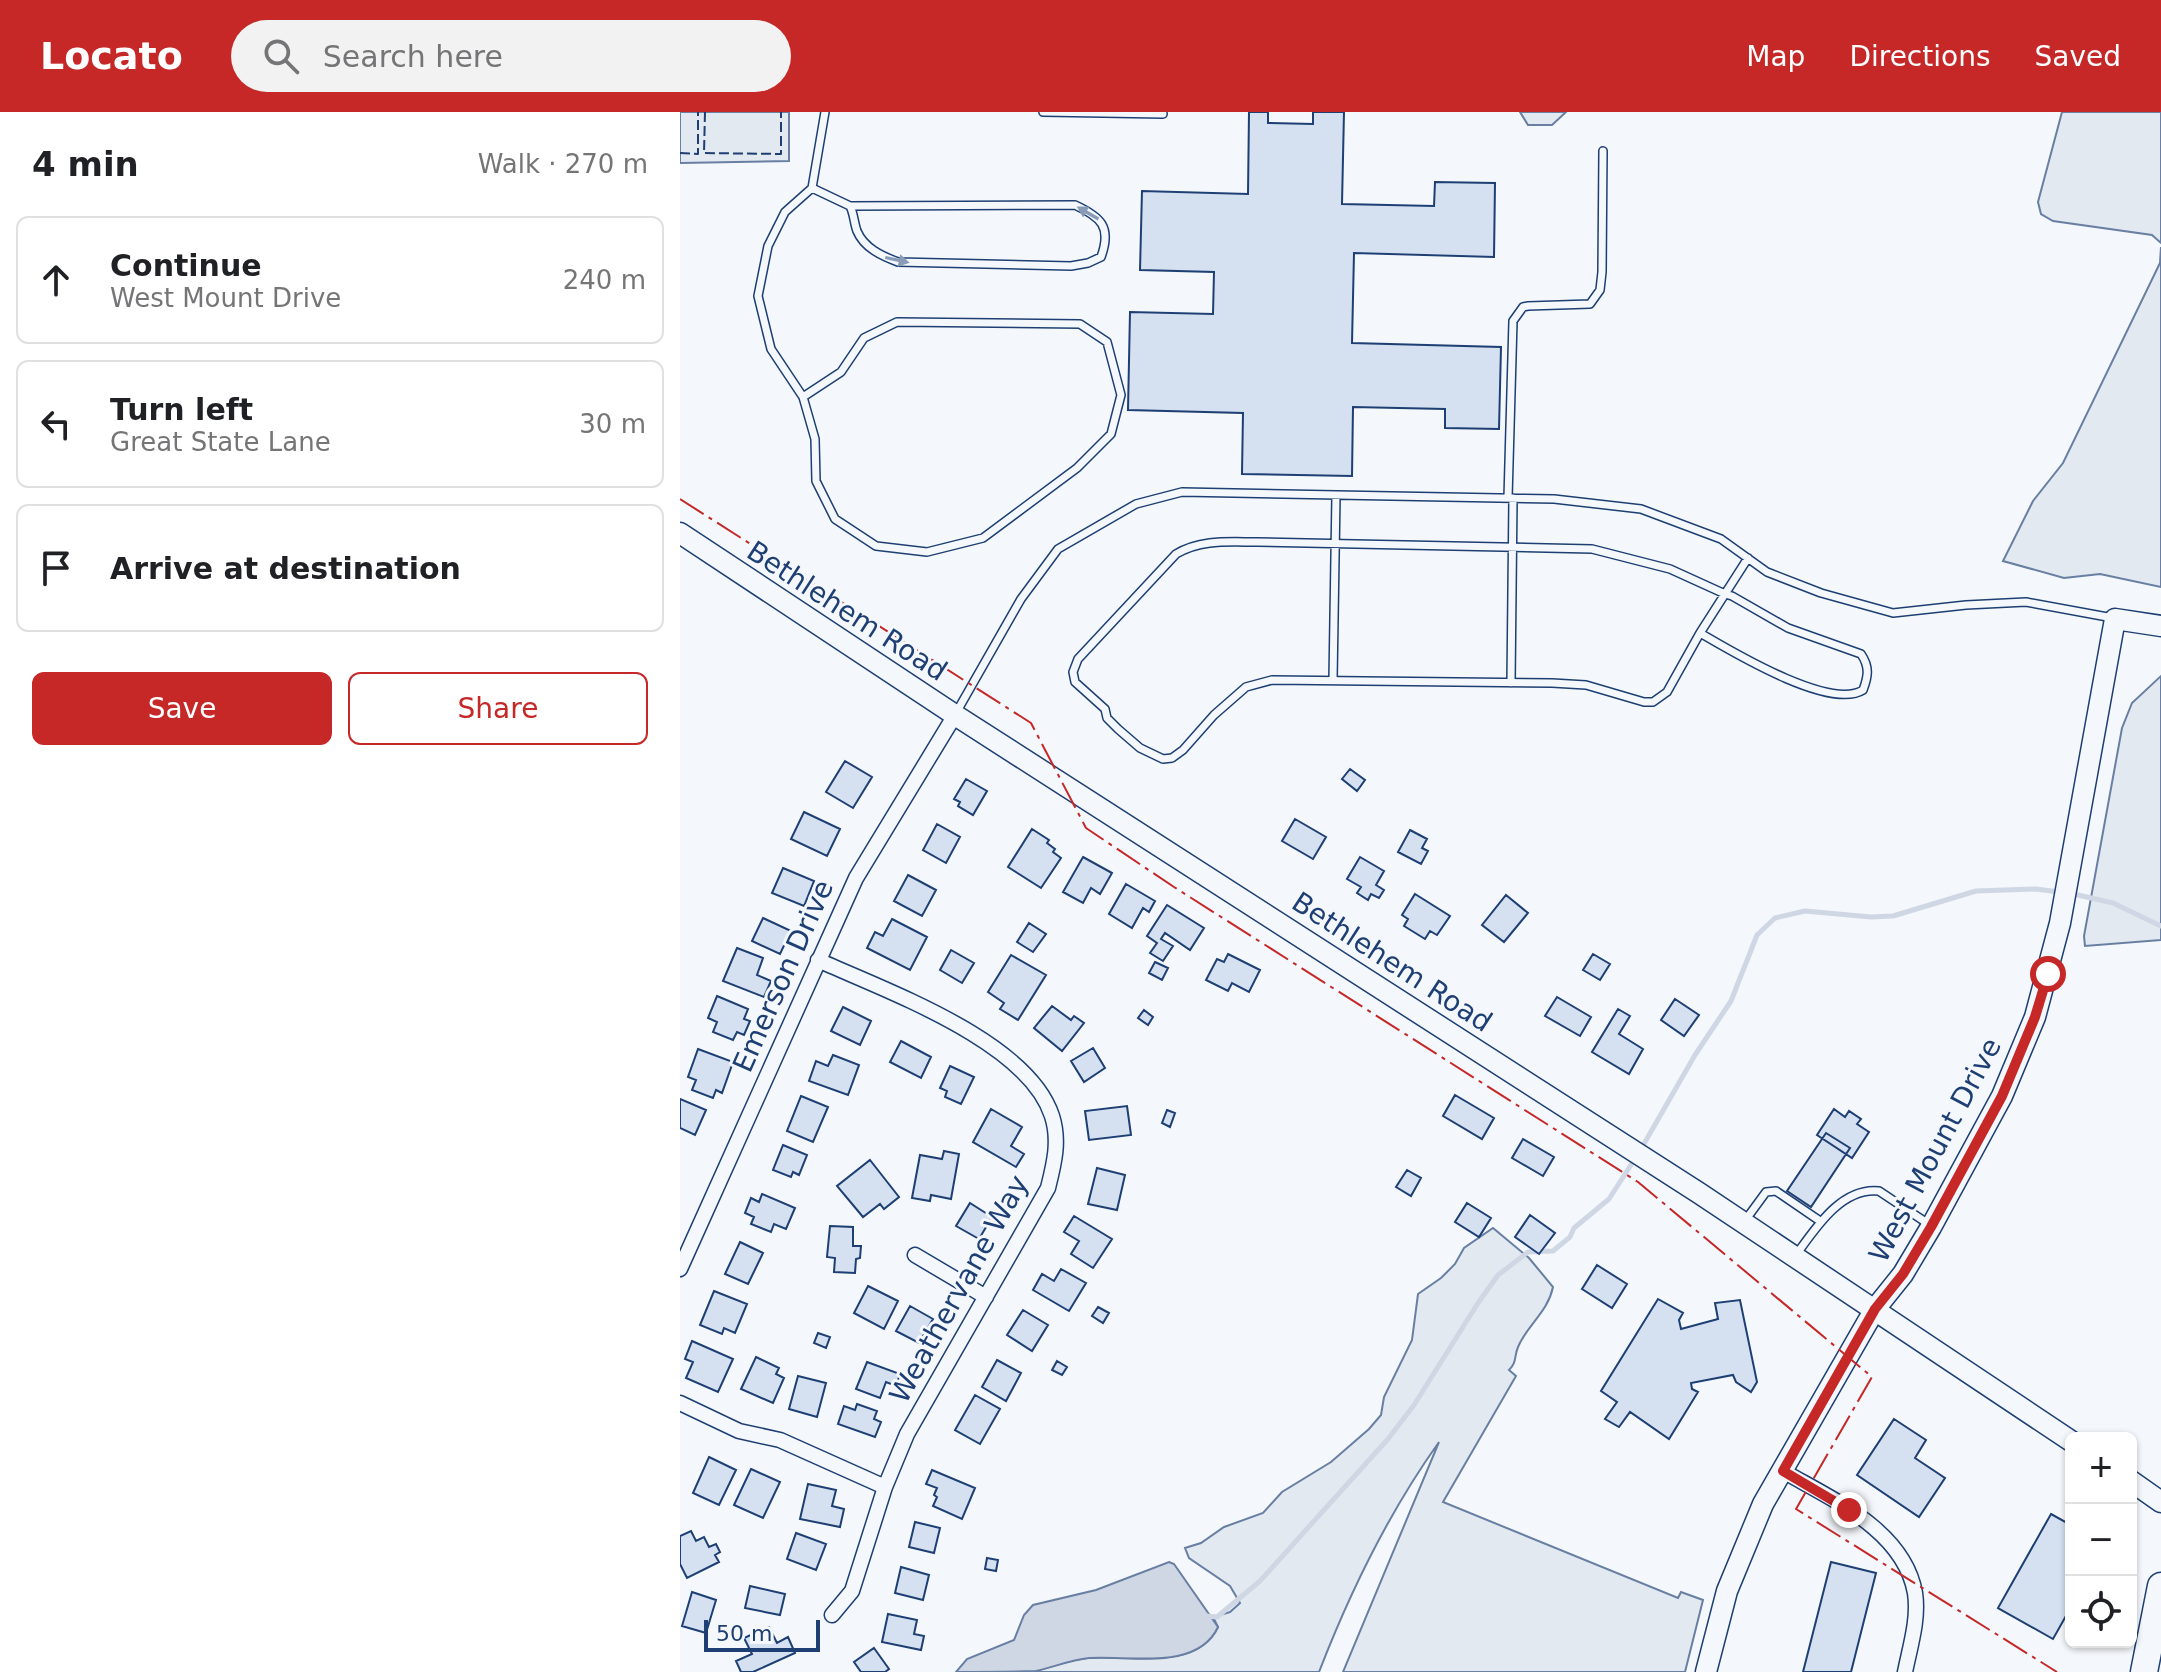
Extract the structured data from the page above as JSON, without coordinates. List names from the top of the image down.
{
  "streets": {
    "main road": ["Bethlehem Road", "West Mount Drive"],
    "street": ["Emerson Drive", "Weathervane Way"]
  },
  "crossings": [
    ["Bethlehem Road", "Emerson Drive"],
    ["Bethlehem Road", "West Mount Drive"],
    ["Emerson Drive", "Weathervane Way"]
  ],
  "scale_bar": "50 m",
  "page": {
    "header": "Locato",
    "search": "Search here",
    "nav": ["Map", "Directions", "Saved"],
    "heading": ["4 min", "Walk · 270 m"],
    "list": [
      ["Continue", "West Mount Drive", "240 m"],
      ["Turn left", "Great State Lane", "30 m"],
      "Arrive at destination"
    ],
    "buttons": ["Save", "Share"],
    "map_buttons": ["+", "−"],
    "scale": "50 m"
  }
}
